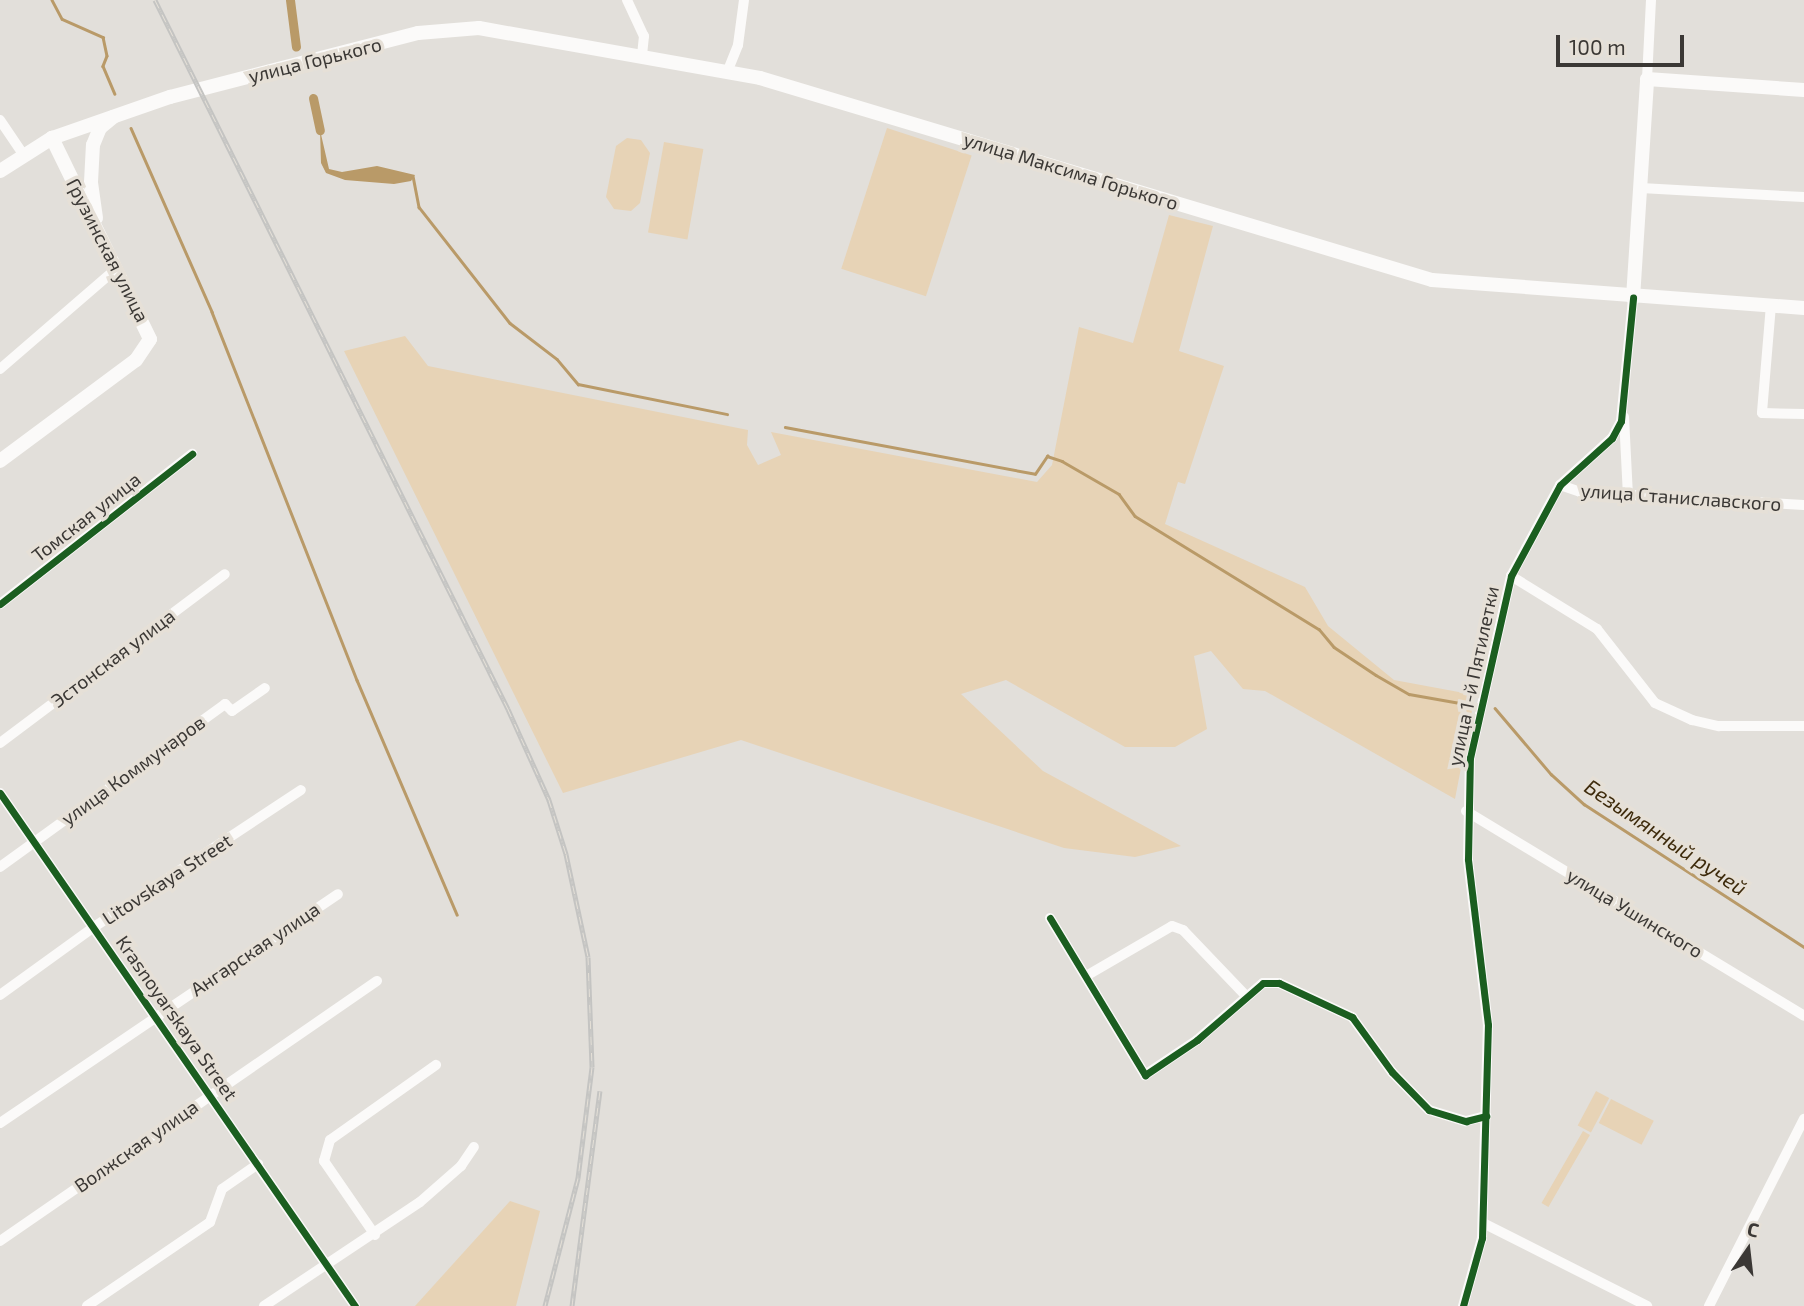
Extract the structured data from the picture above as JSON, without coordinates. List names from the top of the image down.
{
  "streets": {
    "main road": [
      "улица Горького",
      "улица Максима Горького",
      "Грузинская улица",
      "улица 1-й Пятилетки"
    ],
    "street": [
      "улица Станиславского",
      "Томская улица",
      "Эстонская улица",
      "улица Коммунаров",
      "Litovskaya Street",
      "улица Ушинского",
      "Ангарская улица",
      "Krasnoyarskaya Street",
      "Волжская улица"
    ]
  },
  "crossings": [
    ["улица Горького", "улица Максима Горького"],
    ["улица Максима Горького", "улица 1-й Пятилетки"],
    ["улица Станиславского", "улица 1-й Пятилетки"],
    ["улица 1-й Пятилетки", "улица Ушинского"],
    ["улица Коммунаров", "Krasnoyarskaya Street"],
    ["Litovskaya Street", "Krasnoyarskaya Street"],
    ["Ангарская улица", "Krasnoyarskaya Street"],
    ["Krasnoyarskaya Street", "Волжская улица"]
  ],
  "water": ["Безымянный ручей"],
  "scale_bar": "100 m",
  "north": "top"
}
